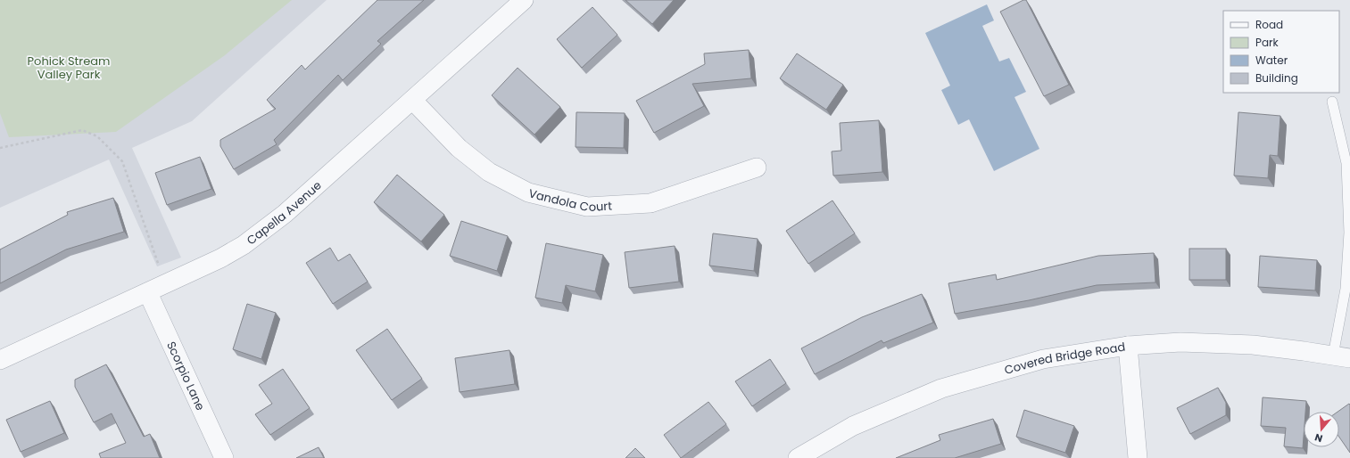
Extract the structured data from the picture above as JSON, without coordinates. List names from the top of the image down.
{
  "streets": {
    "street": [
      "Vandola Court",
      "Capella Avenue",
      "Covered Bridge Road",
      "Scorpio Lane"
    ]
  },
  "crossings": [
    ["Vandola Court", "Capella Avenue"],
    ["Capella Avenue", "Scorpio Lane"]
  ],
  "parks": ["Pohick Stream Valley Park"],
  "legend": [
    "Road",
    "Park",
    "Water",
    "Building"
  ],
  "north": "bottom"
}
